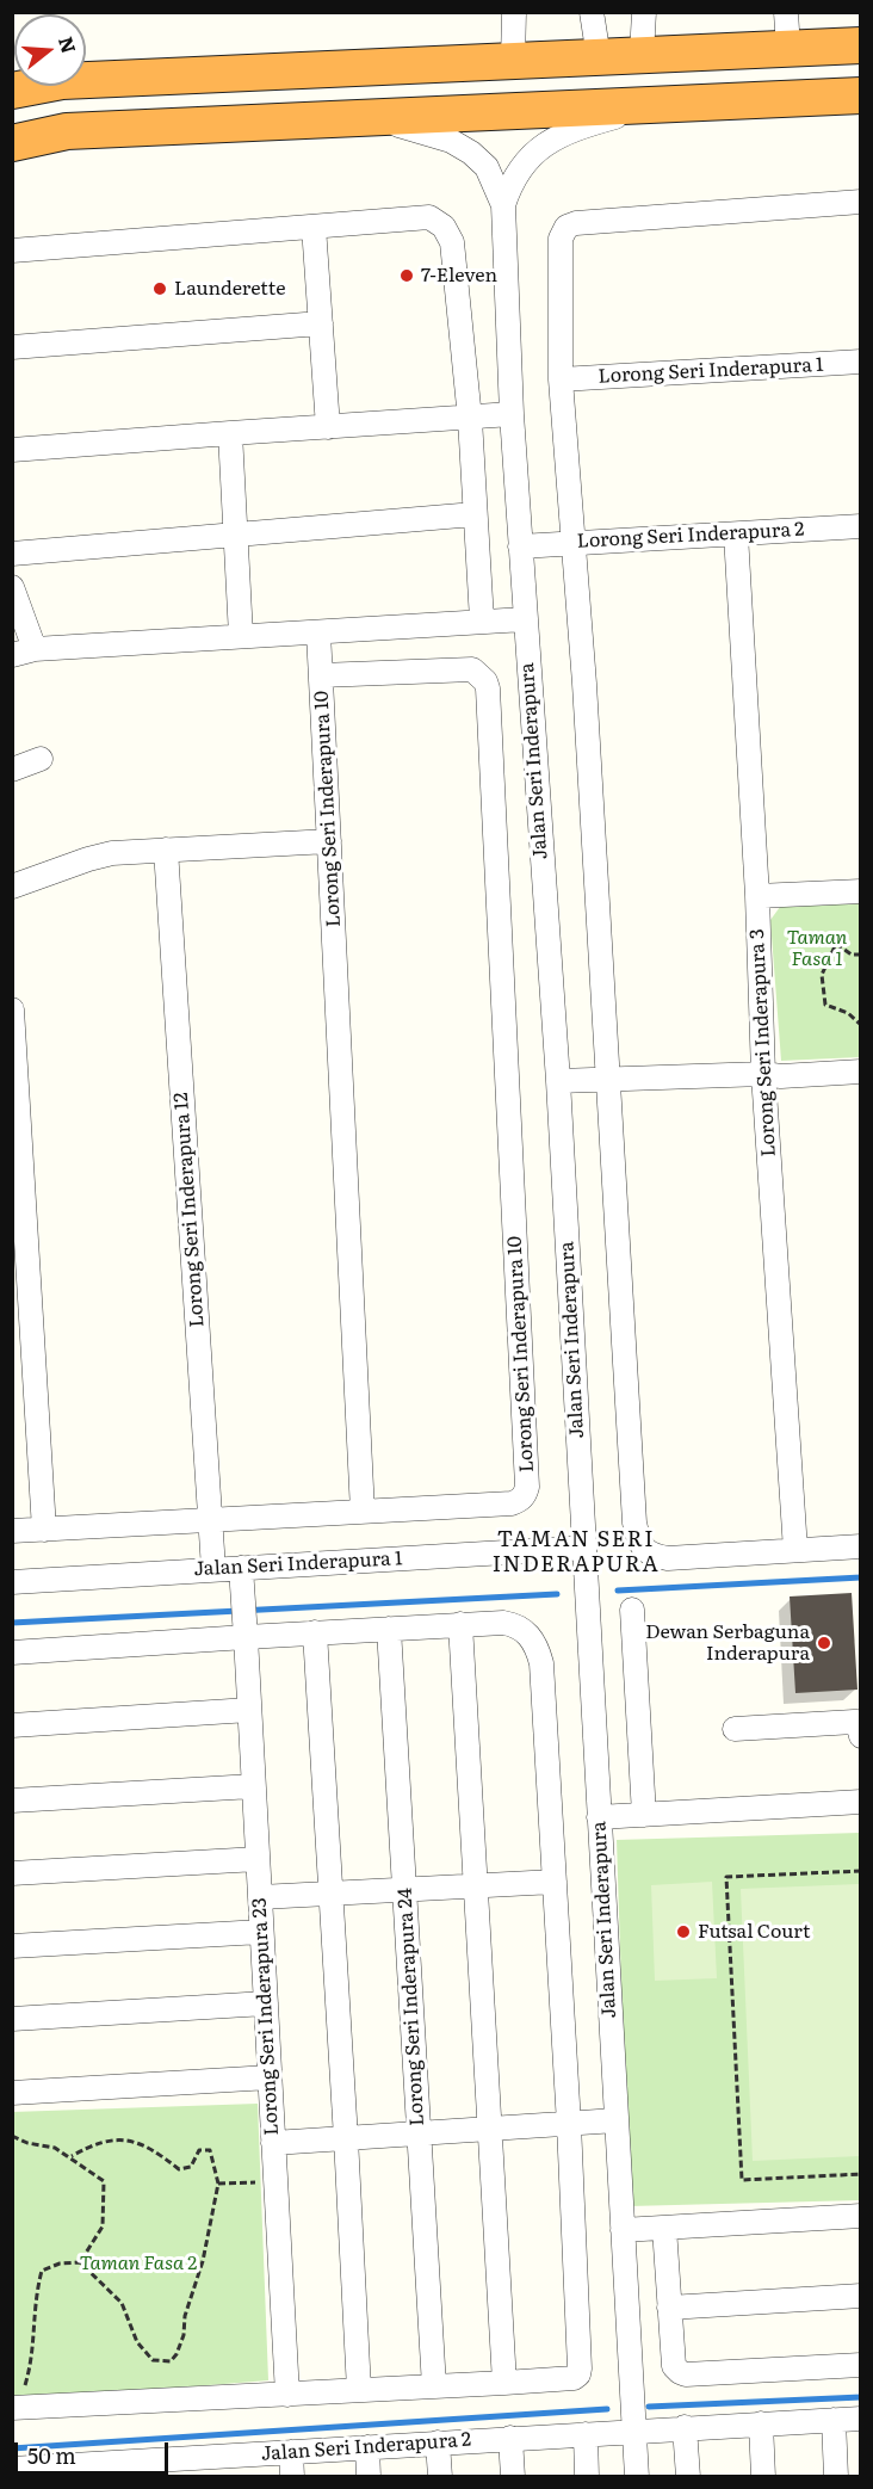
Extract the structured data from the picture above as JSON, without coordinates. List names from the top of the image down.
{
  "streets": {
    "street": [
      "Lorong Seri Inderapura 1",
      "Lorong Seri Inderapura 2",
      "Jalan Seri Inderapura",
      "Lorong Seri Inderapura 10",
      "Lorong Seri Inderapura 3",
      "Lorong Seri Inderapura 12",
      "Jalan Seri Inderapura 1",
      "Lorong Seri Inderapura 24",
      "Lorong Seri Inderapura 23",
      "Jalan Seri Inderapura 2"
    ]
  },
  "crossings": [
    ["Lorong Seri Inderapura 2", "Jalan Seri Inderapura"],
    ["Lorong Seri Inderapura 2", "Lorong Seri Inderapura 3"],
    ["Jalan Seri Inderapura", "Jalan Seri Inderapura 1"],
    ["Jalan Seri Inderapura", "Jalan Seri Inderapura 2"],
    ["Lorong Seri Inderapura 12", "Jalan Seri Inderapura 1"],
    ["Jalan Seri Inderapura 1", "Lorong Seri Inderapura 23"]
  ],
  "districts": ["TAMAN SERI INDERAPURA"],
  "parks": ["Taman Fasa 1", "Taman Fasa 2"],
  "places": [
    "7-Eleven",
    "Launderette",
    "Dewan Serbaguna Inderapura",
    "Futsal Court"
  ],
  "scale_bar": "50 m",
  "north": "right"
}
